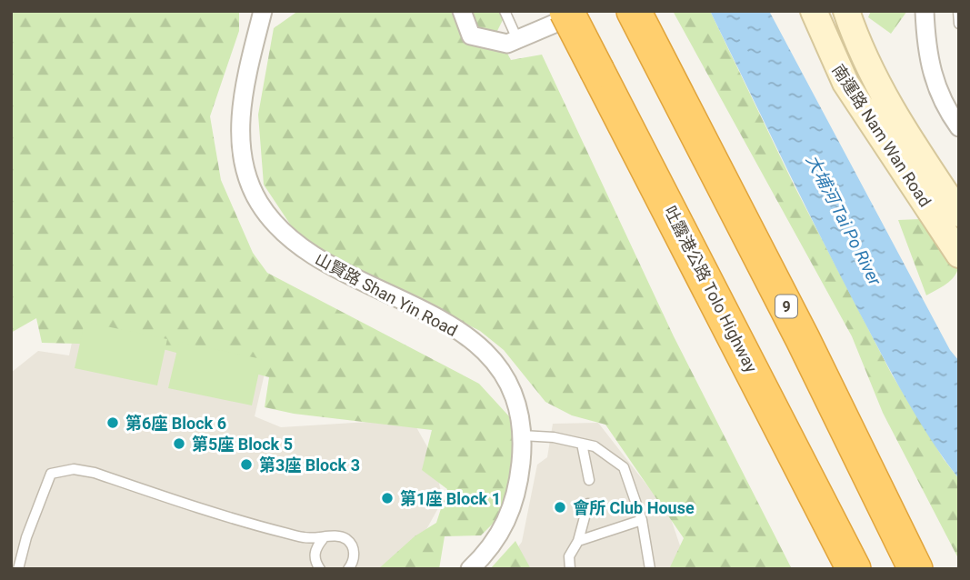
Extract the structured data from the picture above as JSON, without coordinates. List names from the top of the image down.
{
  "streets": {
    "highway": ["吐露港公路 Tolo Highway", "9"],
    "main road": ["南運路 Nam Wan Road"],
    "street": ["山賢路 Shan Yin Road"]
  },
  "water": ["大埔河 Tai Po River"],
  "places": [
    "第6座 Block 6",
    "第5座 Block 5",
    "第3座 Block 3",
    "第1座 Block 1",
    "會所 Club House"
  ]
}
